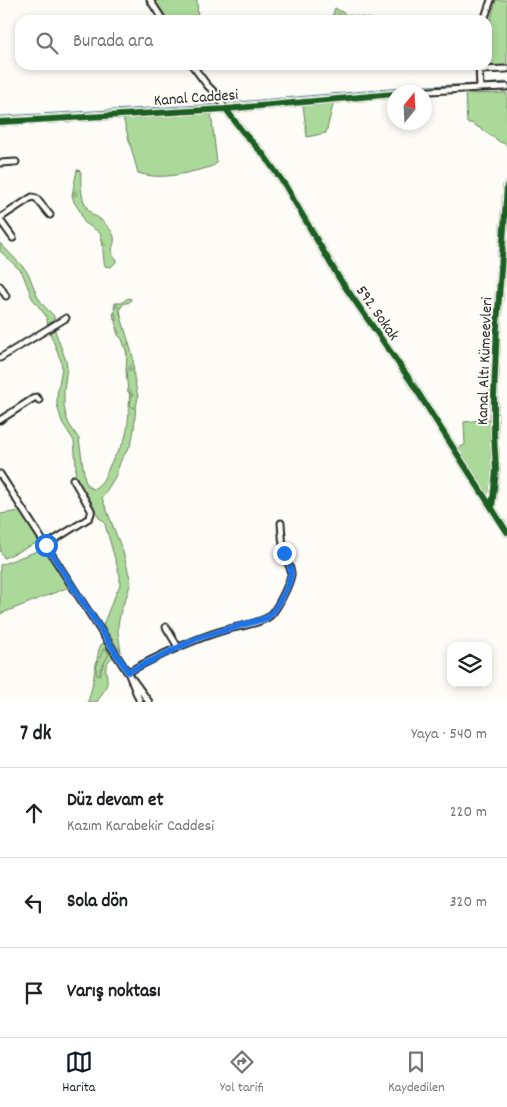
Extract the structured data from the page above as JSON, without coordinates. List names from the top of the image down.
{
  "streets": {
    "street": ["Kanal Caddesi", "592. Sokak", "Kanal Altı Kümeevleri"]
  },
  "crossings": [
    ["Kanal Caddesi", "592. Sokak"],
    ["592. Sokak", "Kanal Altı Kümeevleri"]
  ],
  "north": "top",
  "page": {
    "search": "Burada ara",
    "heading": ["7 dk", "Yaya · 540 m"],
    "list": [
      ["Düz devam et", "Kazım Karabekir Caddesi", "220 m"],
      ["Sola dön", "320 m"],
      "Varış noktası"
    ],
    "nav": ["Harita", "Yol tarifi", "Kaydedilen"]
  }
}
